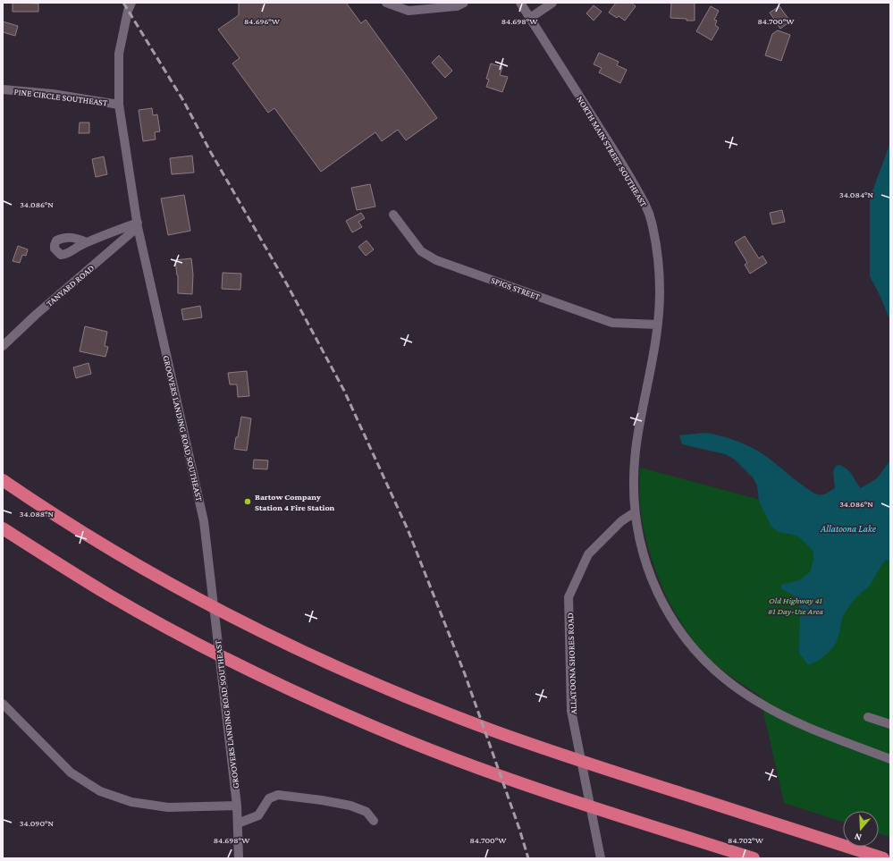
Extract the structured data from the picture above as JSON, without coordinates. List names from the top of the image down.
{
  "streets": {
    "street": [
      "PINE CIRCLE SOUTHEAST",
      "NORTH MAIN STREET SOUTHEAST",
      "TANYARD ROAD",
      "SPIGS STREET",
      "GROOVERS LANDING ROAD SOUTHEAST",
      "ALLATOONA SHORES ROAD"
    ]
  },
  "crossings": [
    ["PINE CIRCLE SOUTHEAST", "GROOVERS LANDING ROAD SOUTHEAST"],
    ["NORTH MAIN STREET SOUTHEAST", "SPIGS STREET"],
    ["NORTH MAIN STREET SOUTHEAST", "ALLATOONA SHORES ROAD"],
    ["TANYARD ROAD", "GROOVERS LANDING ROAD SOUTHEAST"]
  ],
  "water": ["Allatoona Lake"],
  "parks": ["Old Highway 41 #1 Day-Use Area"],
  "places": ["Bartow Company Station 4 Fire Station"],
  "north": "bottom",
  "coordinates": [
    "84.696°W",
    "84.698°W",
    "84.700°W",
    "34.084°N",
    "34.086°N",
    "34.088°N",
    "34.090°N",
    "84.702°W"
  ]
}
